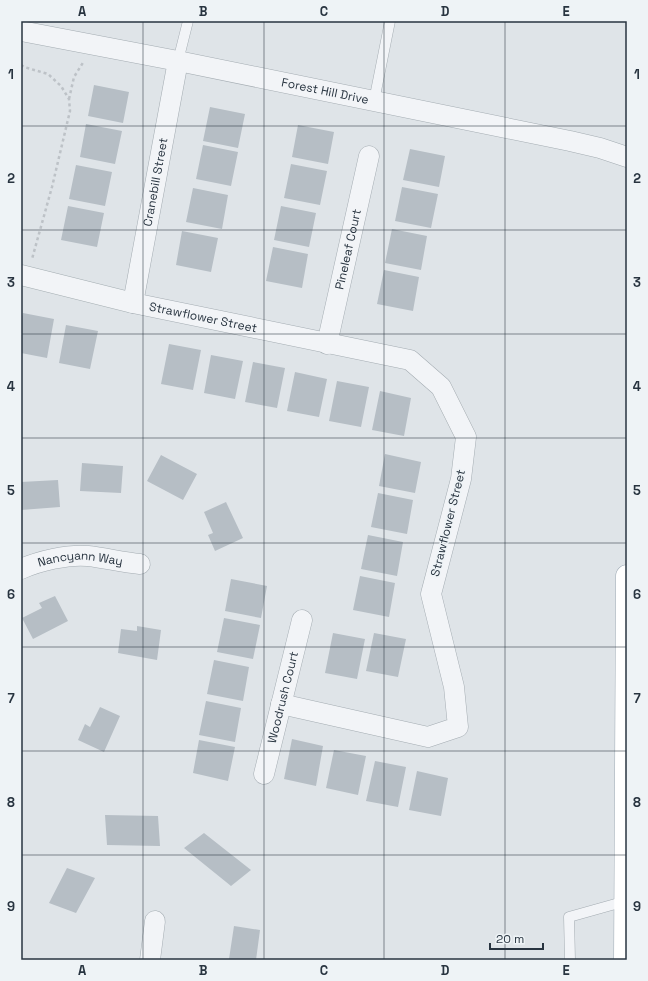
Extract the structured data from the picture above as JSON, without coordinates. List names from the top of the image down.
{
  "streets": {
    "street": [
      "Forest Hill Drive",
      "Cranebill Street",
      "Pineleaf Court",
      "Strawflower Street",
      "Nancyann Way",
      "Woodrush Court"
    ]
  },
  "crossings": [
    ["Forest Hill Drive", "Cranebill Street"],
    ["Cranebill Street", "Strawflower Street"],
    ["Pineleaf Court", "Strawflower Street"],
    ["Strawflower Street", "Woodrush Court"]
  ],
  "scale_bar": "20 m",
  "grid": {
    "columns": [
      "A",
      "B",
      "C",
      "D",
      "E"
    ],
    "rows": [
      "1",
      "2",
      "3",
      "4",
      "5",
      "6",
      "7",
      "8",
      "9"
    ]
  }
}
